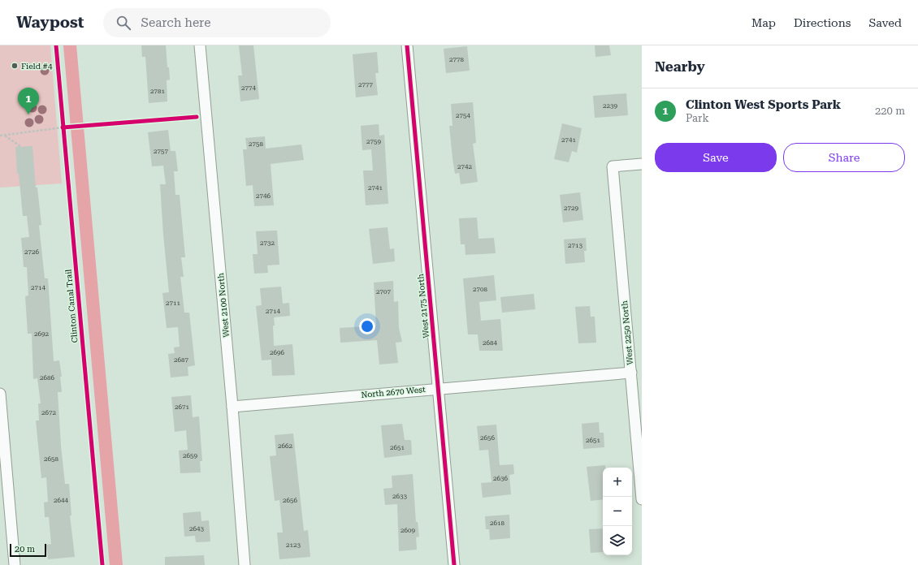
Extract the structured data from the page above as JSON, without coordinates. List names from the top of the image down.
{
  "streets": {
    "street": [
      "West 2100 North",
      "West 2175 North",
      "West 2250 North",
      "North 2670 West"
    ],
    "cycle path": ["Clinton Canal Trail"]
  },
  "crossings": [
    ["West 2100 North", "North 2670 West"],
    ["West 2175 North", "North 2670 West"],
    ["West 2250 North", "North 2670 West"]
  ],
  "places": ["Field #4"],
  "house_numbers": [
    "2778",
    "2777",
    "2774",
    "2781",
    "2239",
    "2754",
    "2741",
    "2759",
    "2758",
    "2757",
    "2742",
    "2741",
    "2746",
    "2729",
    "2732",
    "2713",
    "2726",
    "2714",
    "2708",
    "2707",
    "2711",
    "2714",
    "2692",
    "2684",
    "2696",
    "2687",
    "2686",
    "2671",
    "2672",
    "2656",
    "2651",
    "2662",
    "2651",
    "2659",
    "2658",
    "2636",
    "2633",
    "2644",
    "2656",
    "2618",
    "2643",
    "2609",
    "2123"
  ],
  "scale_bar": "20 m",
  "page": {
    "header": "Waypost",
    "search": "Search here",
    "nav": ["Map", "Directions", "Saved"],
    "heading": "Nearby",
    "pins": "1",
    "list": [
      {
        "mark": "1",
        "name": "Clinton West Sports Park",
        "note": "Park",
        "value": "220 m"
      }
    ],
    "buttons": ["Save", "Share"],
    "map_buttons": ["+", "−"],
    "scale": "20 m"
  }
}
